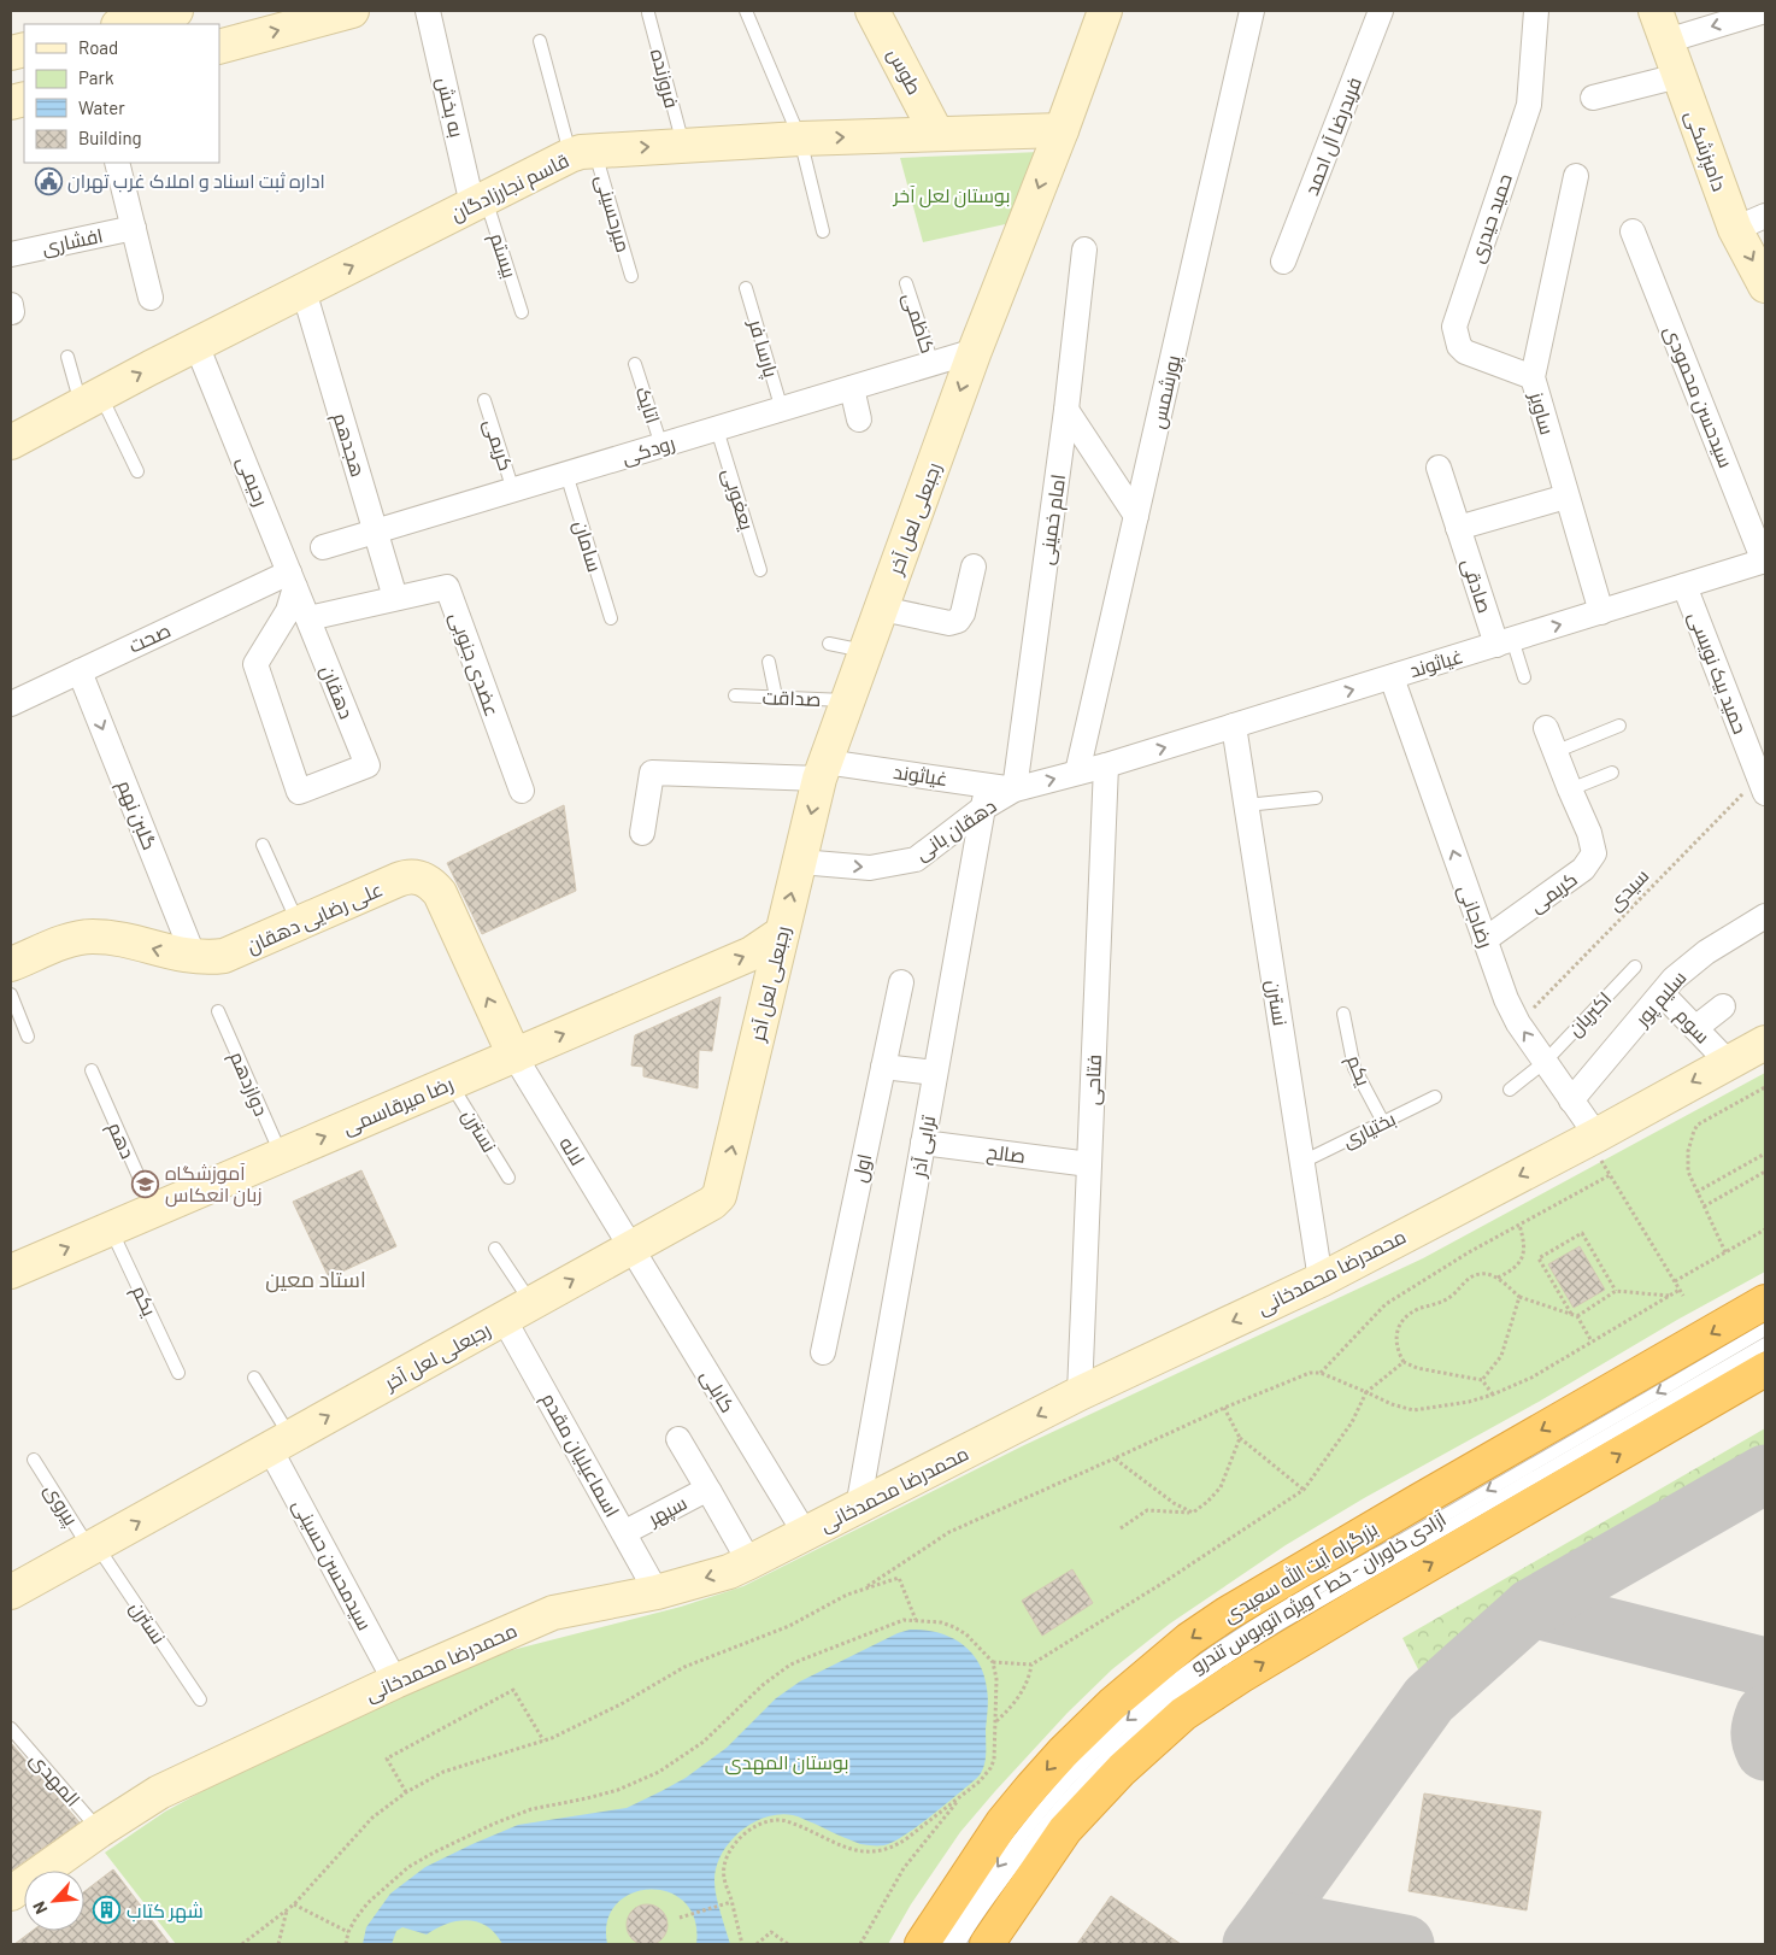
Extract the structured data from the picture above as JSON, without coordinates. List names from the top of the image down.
{
  "streets": {
    "highway": ["بزرگراه آیت الله سعیدی"],
    "street": [
      "طوس",
      "به بخش",
      "فریدرضا آل احمد",
      "دامپزشکی",
      "قاسم نجارزادگان",
      "حمید حیدری",
      "افشاری",
      "پورشمس",
      "سیدحسن محمودی",
      "ساویز",
      "هجدهم",
      "کریمی",
      "رودکی",
      "رحیمی",
      "رجبعلی لعل آخر",
      "امام خمینی",
      "صادقی",
      "صحت",
      "غیاثوند",
      "عضدی جنوبی",
      "حمید بیک نویسی",
      "دهقان",
      "گلبن نهم",
      "دهقان بانی",
      "رضاجانی",
      "علی رضایی دهقان",
      "سلیم پور",
      "نسترن",
      "سوم",
      "فتاحی",
      "رضا میرقاسمی",
      "ترابی آذر",
      "لاله",
      "صالح",
      "اول",
      "محمدرضا محمدخانی",
      "کابلی",
      "اسماعیلیان مقدم",
      "سپهر",
      "سیدمحسن حسینی"
    ],
    "lane": [
      "فروزنده",
      "میرحسینی",
      "بیستم",
      "کاظمی",
      "پارسا فر",
      "اتایک",
      "یعغوبی",
      "سامان",
      "صداقت",
      "اکبریان",
      "یکم",
      "دوازدهم",
      "بختیاری",
      "دهم",
      "پیروی",
      "آزادی خاوران - خط ۲ ویژه اتوبوس تندرو",
      "المهدی"
    ],
    "path": ["سیدی"]
  },
  "crossings": [
    ["طوس", "قاسم نجارزادگان"],
    ["فروزنده", "قاسم نجارزادگان"],
    ["به بخش", "قاسم نجارزادگان"],
    ["به بخش", "بیستم"],
    ["قاسم نجارزادگان", "میرحسینی"],
    ["قاسم نجارزادگان", "بیستم"],
    ["قاسم نجارزادگان", "هجدهم"],
    ["قاسم نجارزادگان", "رحیمی"],
    ["قاسم نجارزادگان", "رجبعلی لعل آخر"],
    ["حمید حیدری", "ساویز"],
    ["کاظمی", "رودکی"],
    ["پارسا فر", "رودکی"],
    ["پورشمس", "دهقان بانی"],
    ["سیدحسن محمودی", "غیاثوند"],
    ["اتایک", "رودکی"],
    ["ساویز", "غیاثوند"],
    ["هجدهم", "رودکی"],
    ["هجدهم", "عضدی جنوبی"],
    ["کریمی", "رودکی"],
    ["کریمی", "رضاجانی"],
    ["رودکی", "یعغوبی"],
    ["رودکی", "رجبعلی لعل آخر"],
    ["رودکی", "سامان"],
    ["رحیمی", "صحت"],
    ["رحیمی", "دهقان"],
    ["رجبعلی لعل آخر", "غیاثوند"],
    ["رجبعلی لعل آخر", "صداقت"],
    ["رجبعلی لعل آخر", "دهقان بانی"],
    ["رجبعلی لعل آخر", "نسترن"],
    ["رجبعلی لعل آخر", "رضا میرقاسمی"],
    ["رجبعلی لعل آخر", "لاله"],
    ["رجبعلی لعل آخر", "کابلی"],
    ["رجبعلی لعل آخر", "اسماعیلیان مقدم"],
    ["رجبعلی لعل آخر", "پیروی"],
    ["رجبعلی لعل آخر", "سیدمحسن حسینی"],
    ["امام خمینی", "غیاثوند"],
    ["امام خمینی", "دهقان بانی"],
    ["صادقی", "غیاثوند"],
    ["صحت", "دهقان"],
    ["صحت", "گلبن نهم"],
    ["غیاثوند", "حمید بیک نویسی"],
    ["غیاثوند", "دهقان بانی"],
    ["غیاثوند", "رضاجانی"],
    ["غیاثوند", "نسترن"],
    ["غیاثوند", "فتاحی"],
    ["غیاثوند", "ترابی آذر"],
    ["حمید بیک نویسی", "سیدی"],
    ["گلبن نهم", "علی رضایی دهقان"],
    ["دهقان بانی", "فتاحی"],
    ["دهقان بانی", "ترابی آذر"],
    ["سیدی", "رضاجانی"],
    ["رضاجانی", "سلیم پور"],
    ["رضاجانی", "اکبریان"],
    ["رضاجانی", "محمدرضا محمدخانی"],
    ["علی رضایی دهقان", "رضا میرقاسمی"],
    ["علی رضایی دهقان", "لاله"],
    ["سلیم پور", "سوم"],
    ["نسترن", "رضا میرقاسمی"],
    ["نسترن", "بختیاری"],
    ["نسترن", "محمدرضا محمدخانی"],
    ["نسترن", "پیروی"],
    ["یکم", "رضا میرقاسمی"],
    ["یکم", "بختیاری"],
    ["فتاحی", "صالح"],
    ["فتاحی", "محمدرضا محمدخانی"],
    ["دوازدهم", "رضا میرقاسمی"],
    ["رضا میرقاسمی", "دهم"],
    ["رضا میرقاسمی", "لاله"],
    ["ترابی آذر", "صالح"],
    ["ترابی آذر", "محمدرضا محمدخانی"],
    ["لاله", "کابلی"],
    ["محمدرضا محمدخانی", "کابلی"],
    ["محمدرضا محمدخانی", "اسماعیلیان مقدم"],
    ["محمدرضا محمدخانی", "سپهر"],
    ["محمدرضا محمدخانی", "سیدمحسن حسینی"],
    ["محمدرضا محمدخانی", "المهدی"],
    ["اسماعیلیان مقدم", "سپهر"]
  ],
  "one_way": [
    "قاسم نجارزادگان",
    "غیاثوند",
    "گلبن نهم",
    "دهقان بانی",
    "رضاجانی",
    "علی رضایی دهقان",
    "رضا میرقاسمی",
    "محمدرضا محمدخانی"
  ],
  "districts": ["استاد معین"],
  "parks": ["بوستان لعل آخر", "بوستان المهدی"],
  "places": {
    "public building": ["اداره ثبت اسناد و املاک غرب تهران"],
    "school or university": ["آموزشگاه زبان انعکاس"],
    "building": ["شهر کتاب"]
  },
  "legend": [
    "Road",
    "Park",
    "Water",
    "Building"
  ],
  "north": "bottom left"
}
